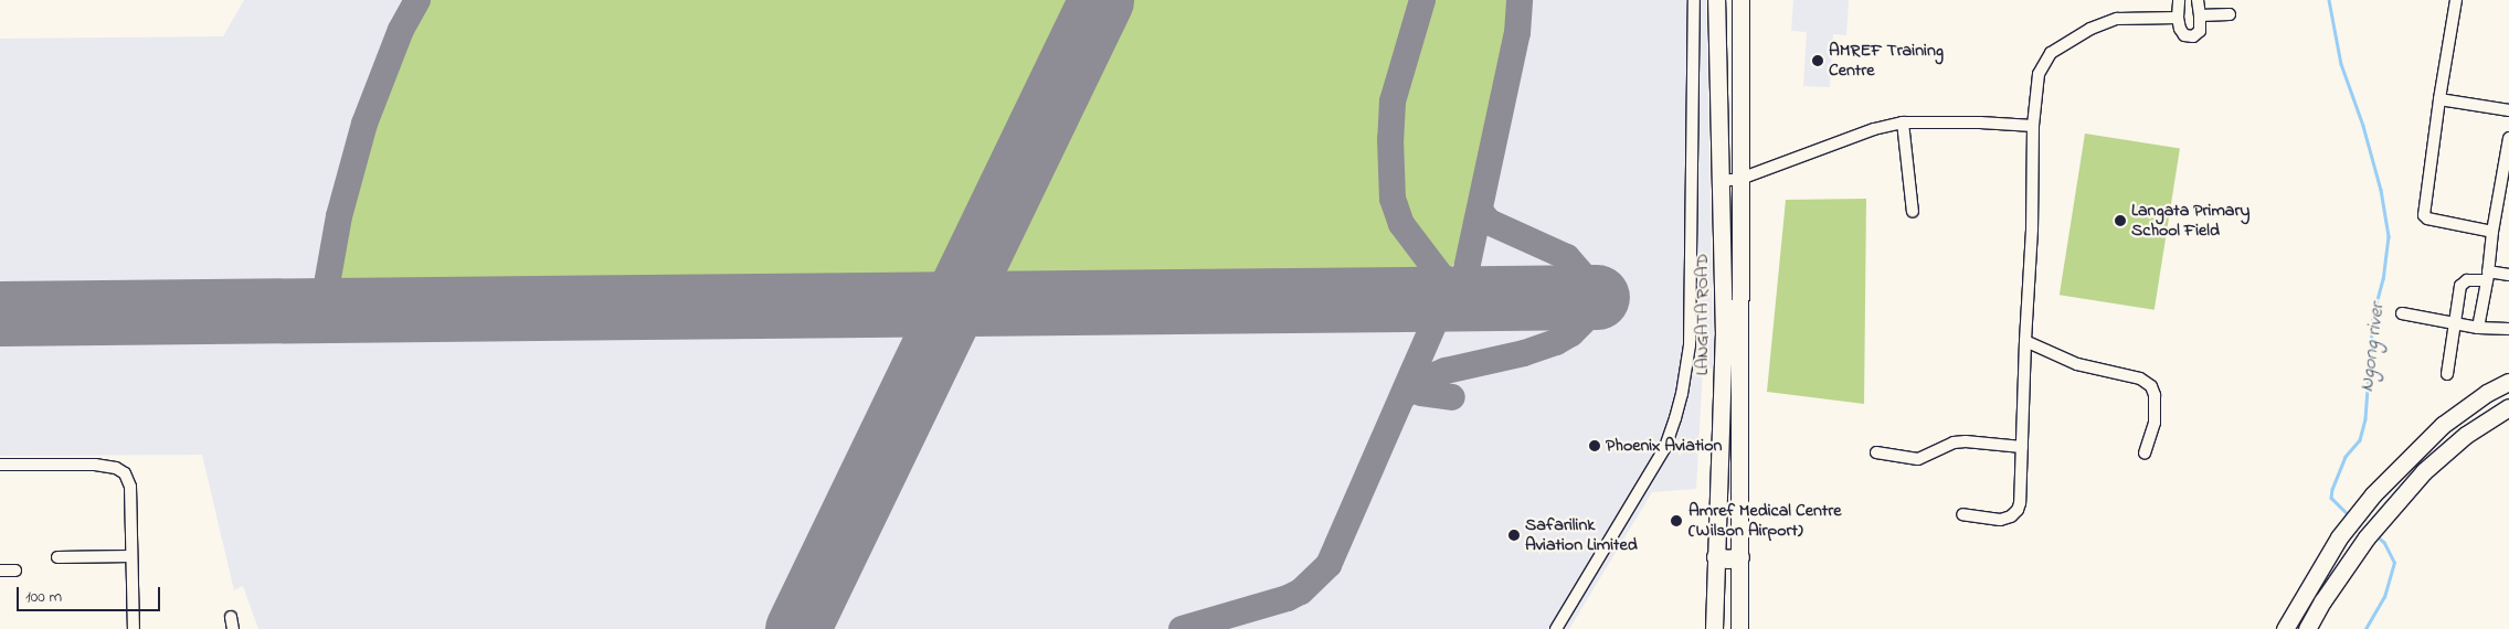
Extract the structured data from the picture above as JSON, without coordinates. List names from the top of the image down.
{
  "streets": {
    "main road": ["LANGATA ROAD"]
  },
  "water": ["Ngong river"],
  "places": [
    "AMREF Training Centre",
    "Langata Primary School Field",
    "Phoenix Aviation",
    "Amref Medical Centre (Wilson Airport)",
    "Safarilink Aviation Limited"
  ],
  "scale_bar": "100 m"
}
